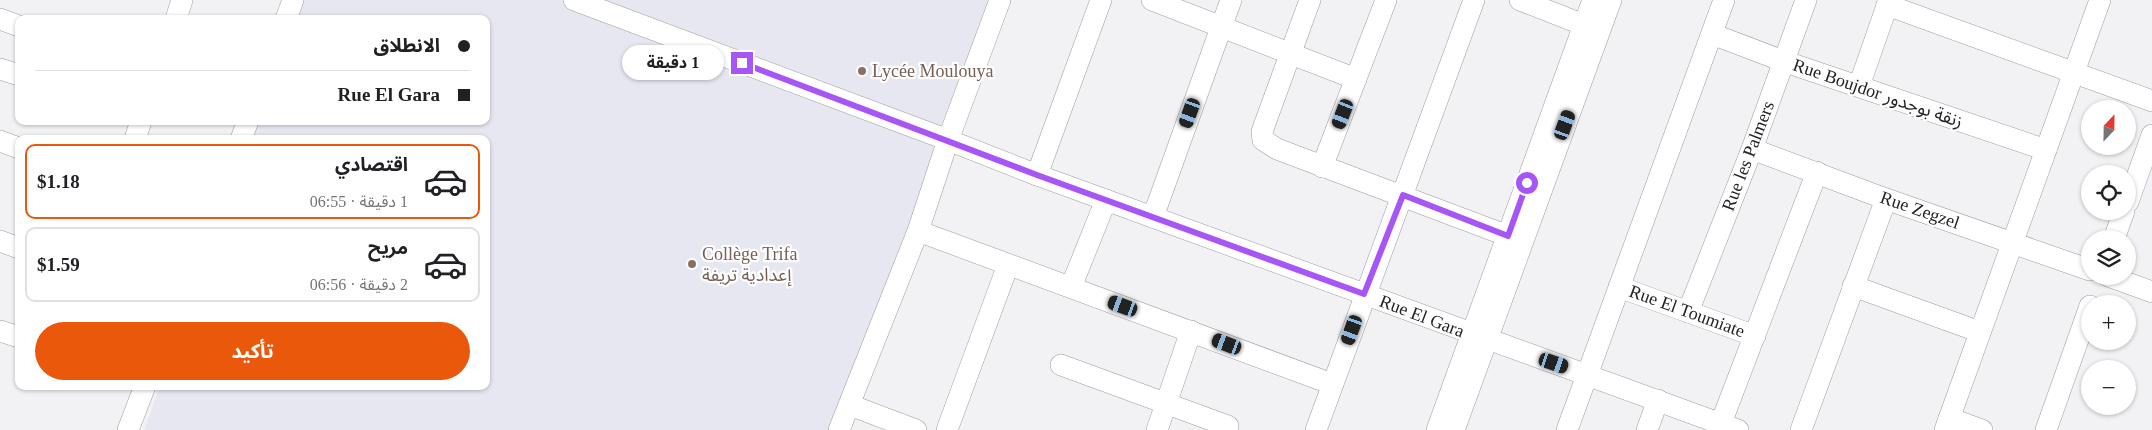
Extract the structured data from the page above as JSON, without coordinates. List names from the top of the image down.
{
  "streets": {
    "street": [
      "Rue Boujdor زنقة بوجدور",
      "Rue les Palmers",
      "Rue Zegzel",
      "Rue El Toumiate",
      "Rue El Gara"
    ]
  },
  "crossings": [
    ["Rue Boujdor زنقة بوجدور", "Rue les Palmers"],
    ["Rue les Palmers", "Rue Zegzel"],
    ["Rue les Palmers", "Rue El Toumiate"]
  ],
  "places": ["Lycée Moulouya", "Collège Trifa إعدادية تريفة"],
  "north": "top",
  "page": {
    "banner": ["الانطلاق", "Rue El Gara"],
    "bubble": "1 دقيقة",
    "map_buttons": ["+", "−"],
    "list": [
      {
        "name": "اقتصادي",
        "note": "1 دقيقة · 06:55",
        "value": "$1.18"
      },
      {
        "name": "مريح",
        "note": "2 دقيقة · 06:56",
        "value": "$1.59"
      }
    ],
    "buttons": "تأكيد"
  }
}
